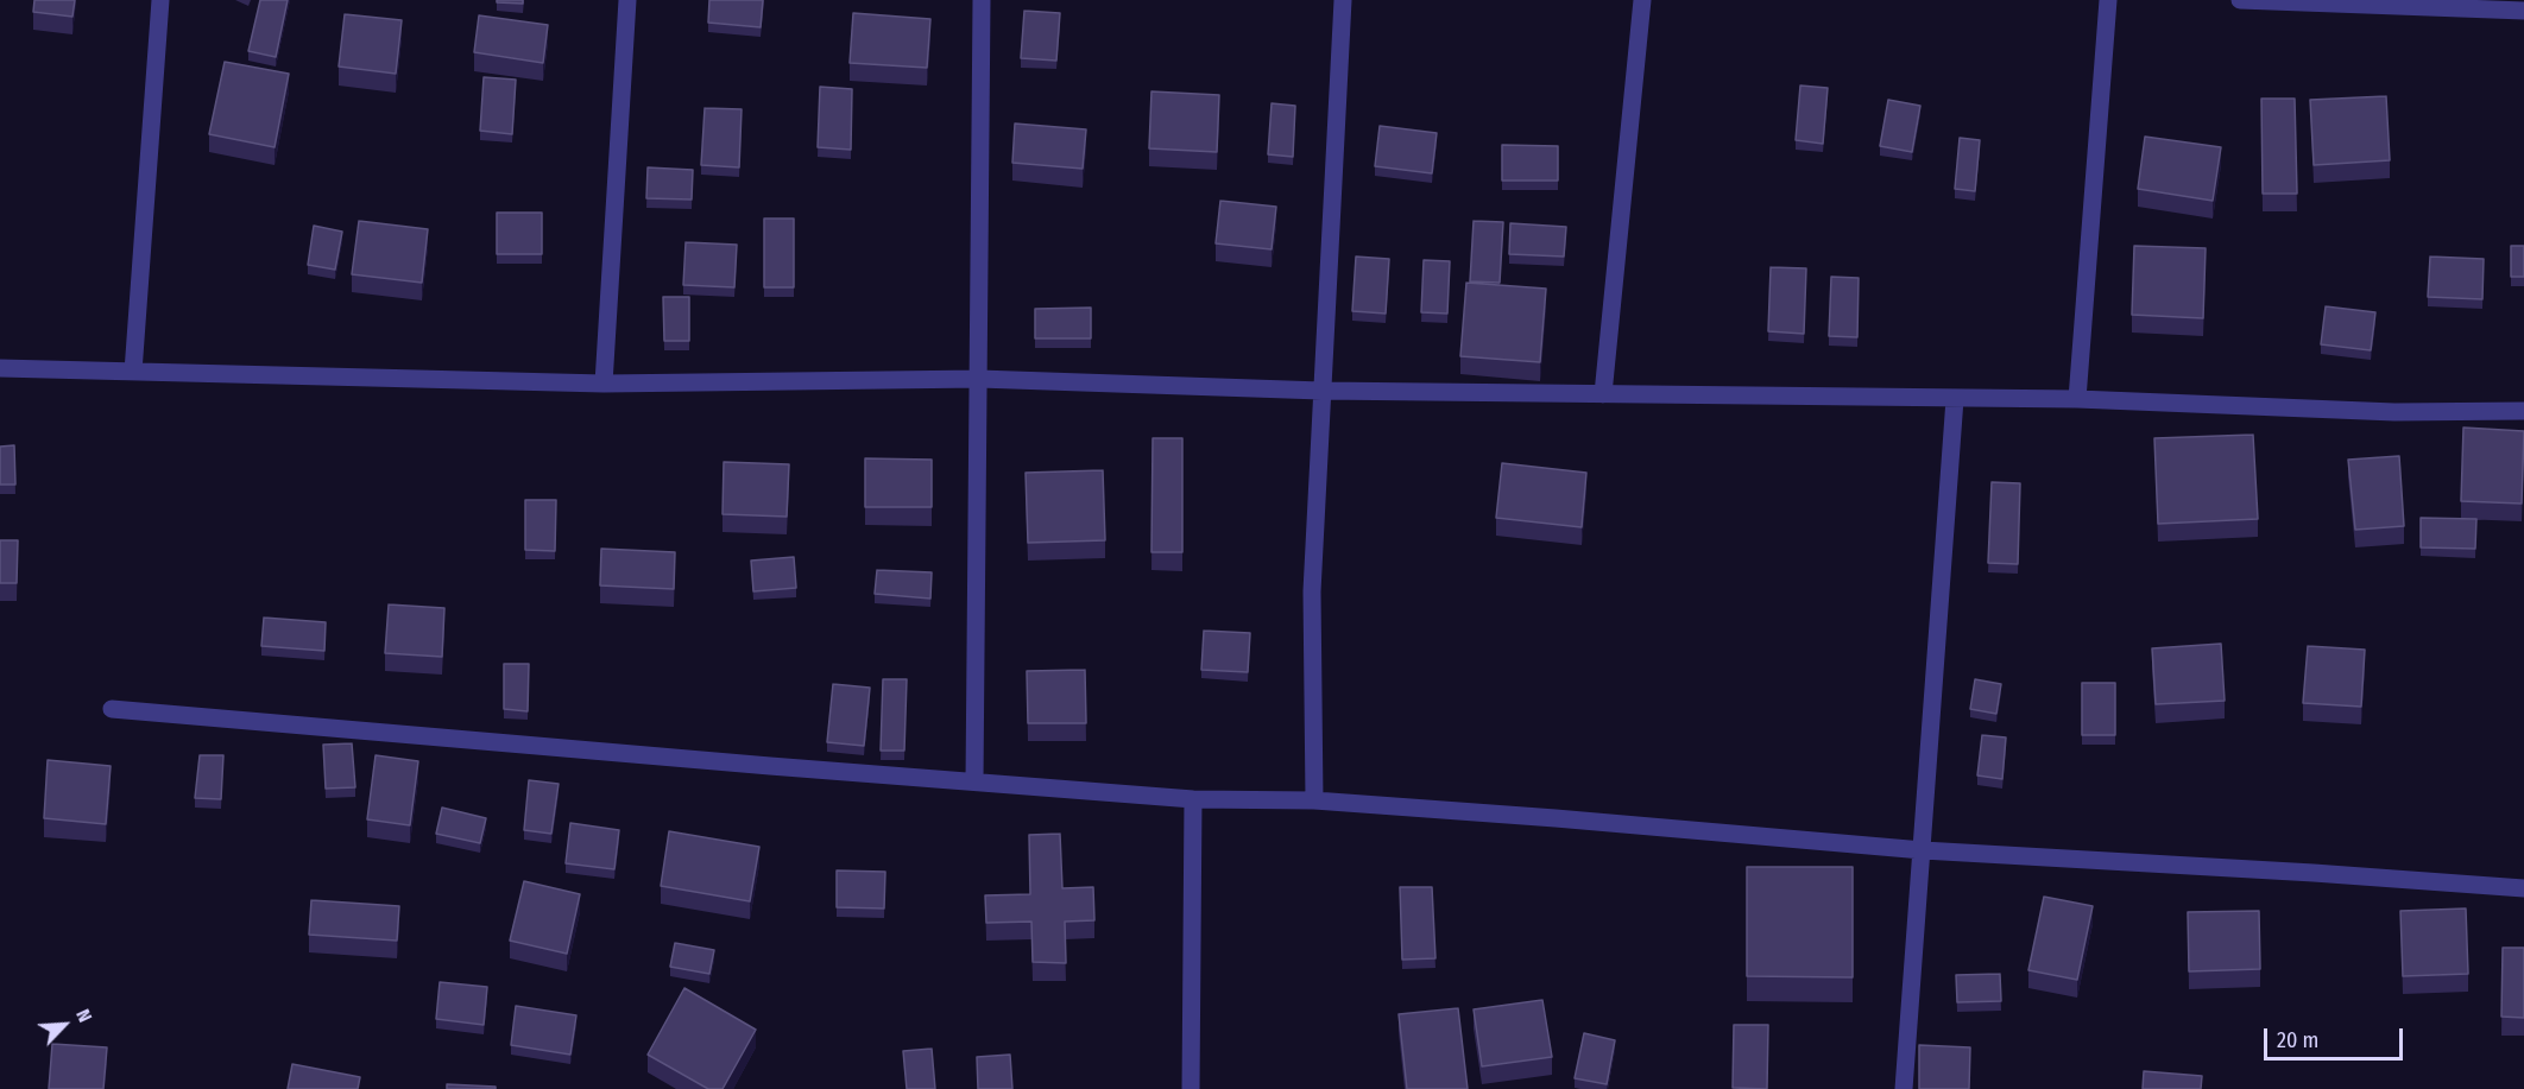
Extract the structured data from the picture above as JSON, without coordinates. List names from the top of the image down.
{
  "scale_bar": "20 m",
  "north": "top right"
}
